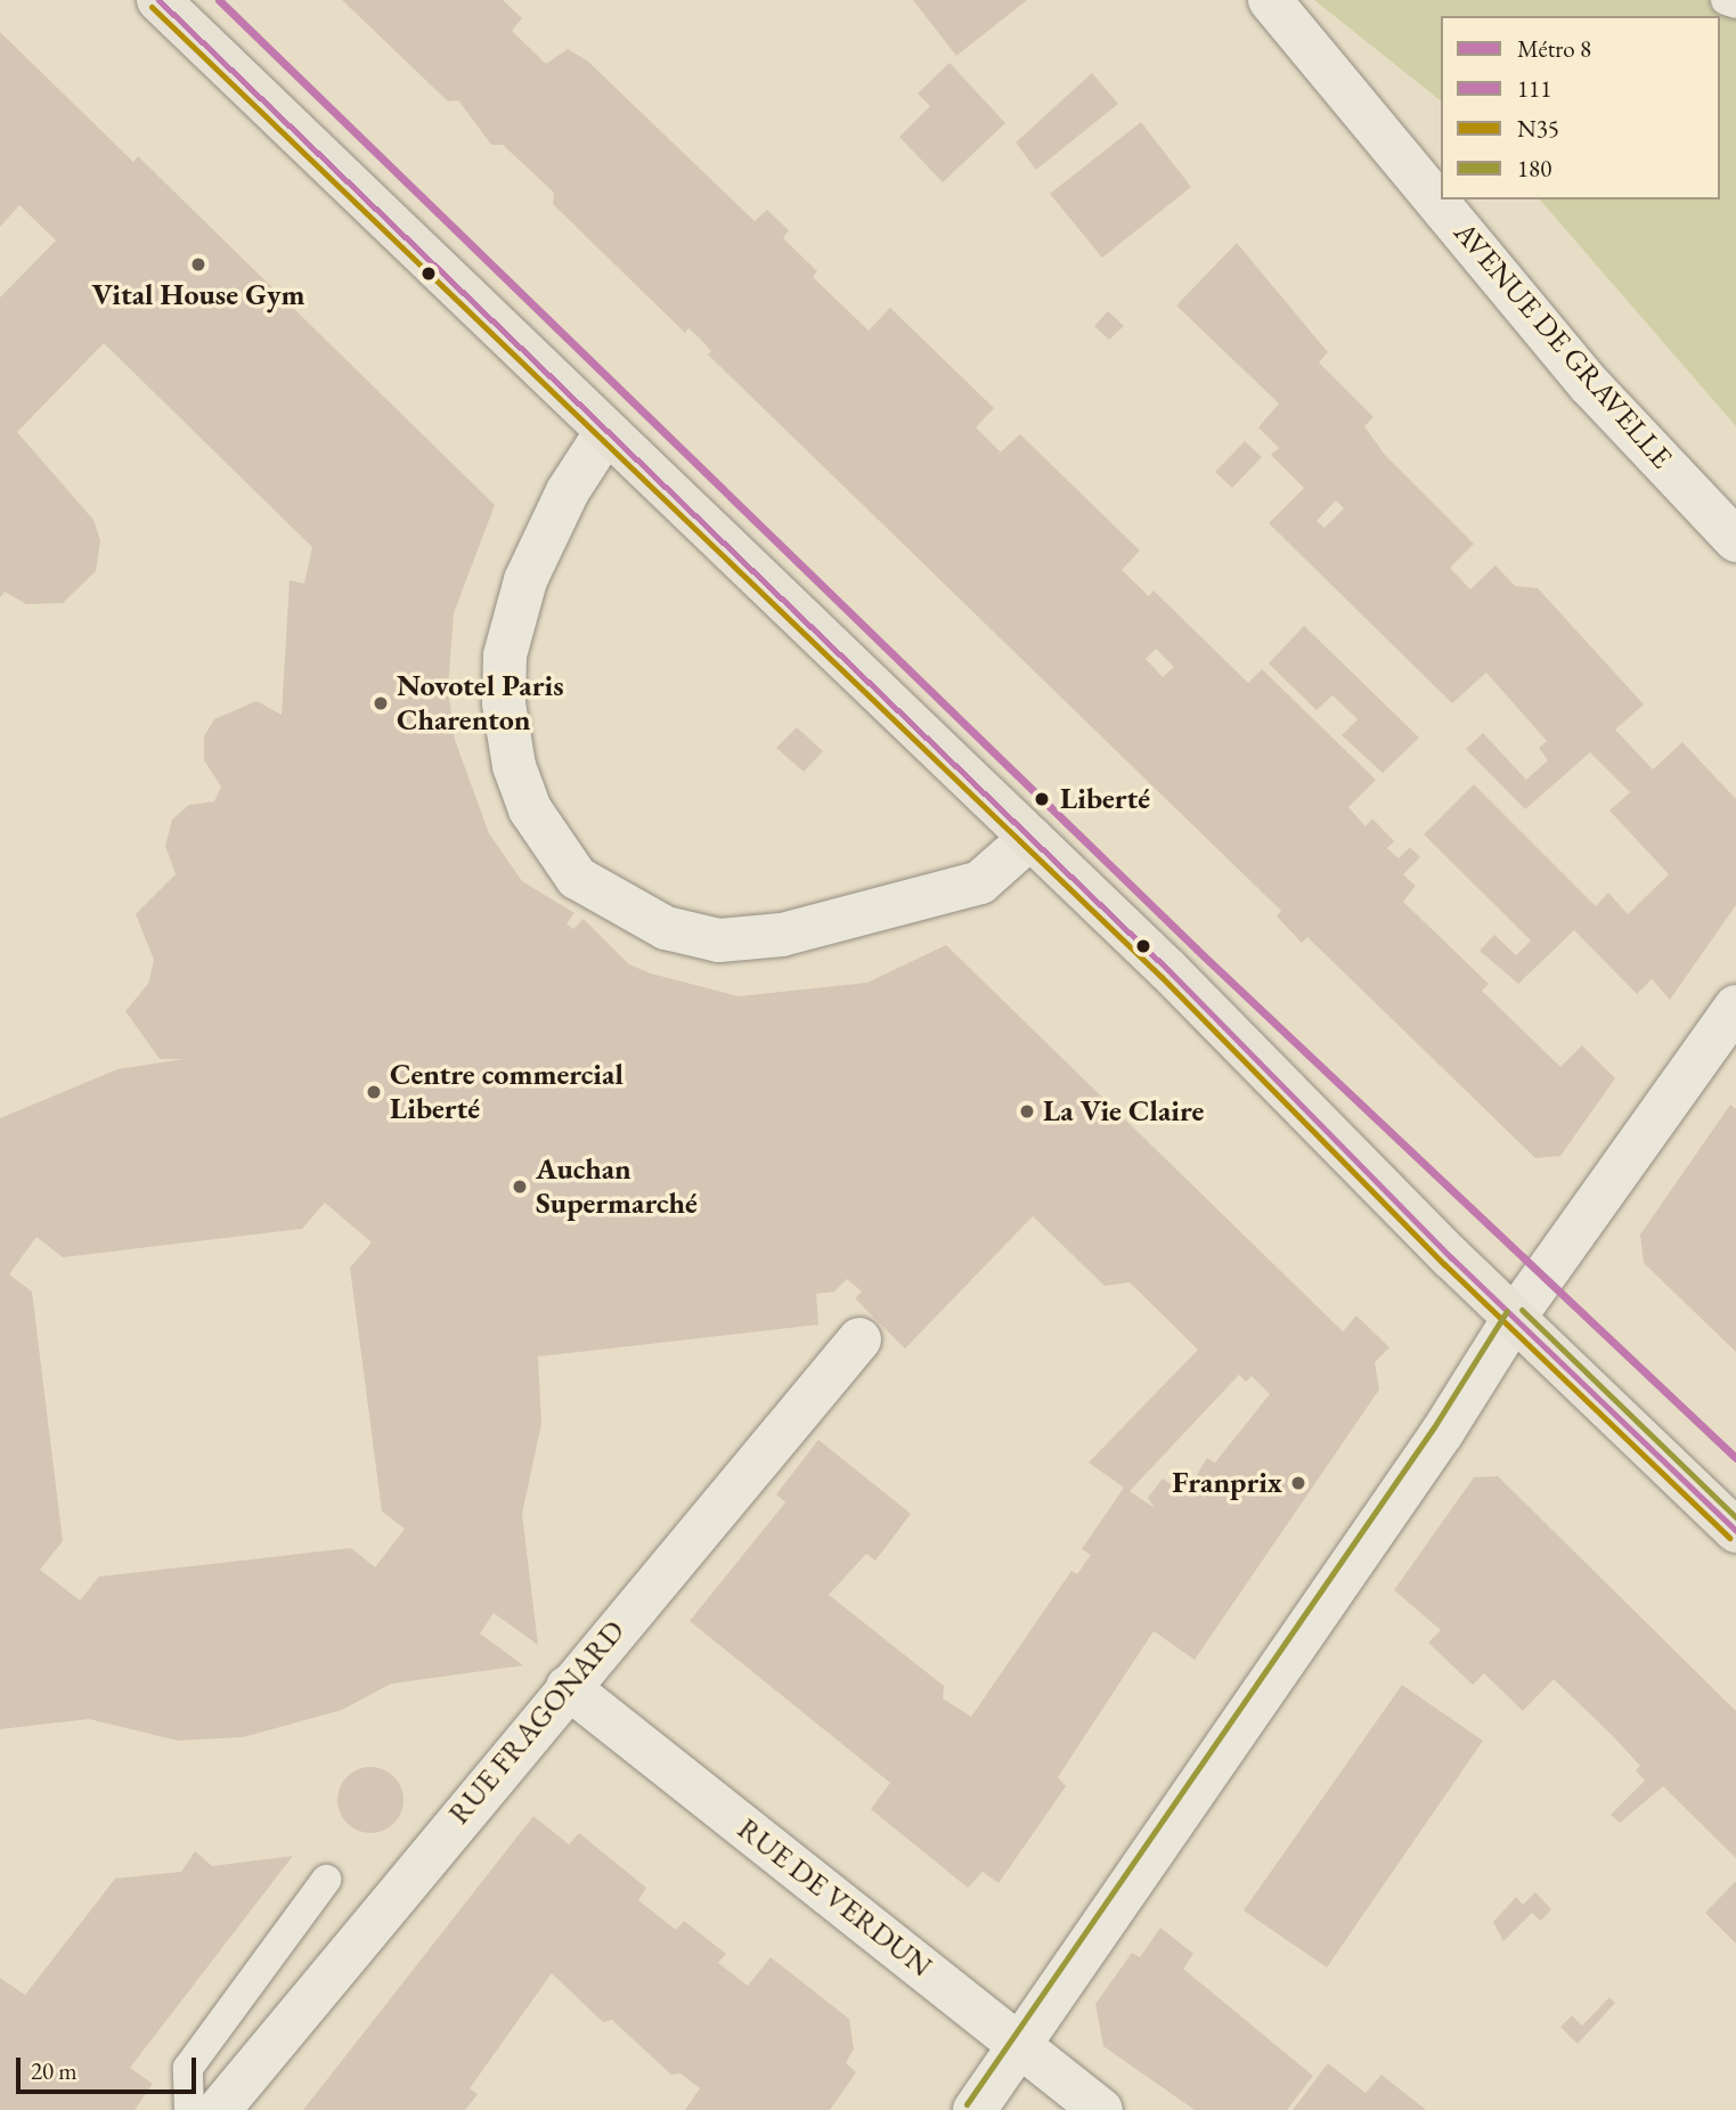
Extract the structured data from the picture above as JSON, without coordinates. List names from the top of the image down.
{
  "streets": {
    "street": ["AVENUE DE GRAVELLE", "RUE FRAGONARD", "RUE DE VERDUN"]
  },
  "crossings": [
    ["RUE FRAGONARD", "RUE DE VERDUN"]
  ],
  "places": [
    "Vital House Gym",
    "Novotel Paris Charenton",
    "Liberté",
    "Centre commercial Liberté",
    "La Vie Claire",
    "Auchan Supermarché",
    "Franprix"
  ],
  "lines": [
    "metro line 8",
    "transit line 111",
    "transit line N35",
    "transit line 180"
  ],
  "legend": [
    "Métro 8",
    "111",
    "N35",
    "180"
  ],
  "scale_bar": "20 m"
}
